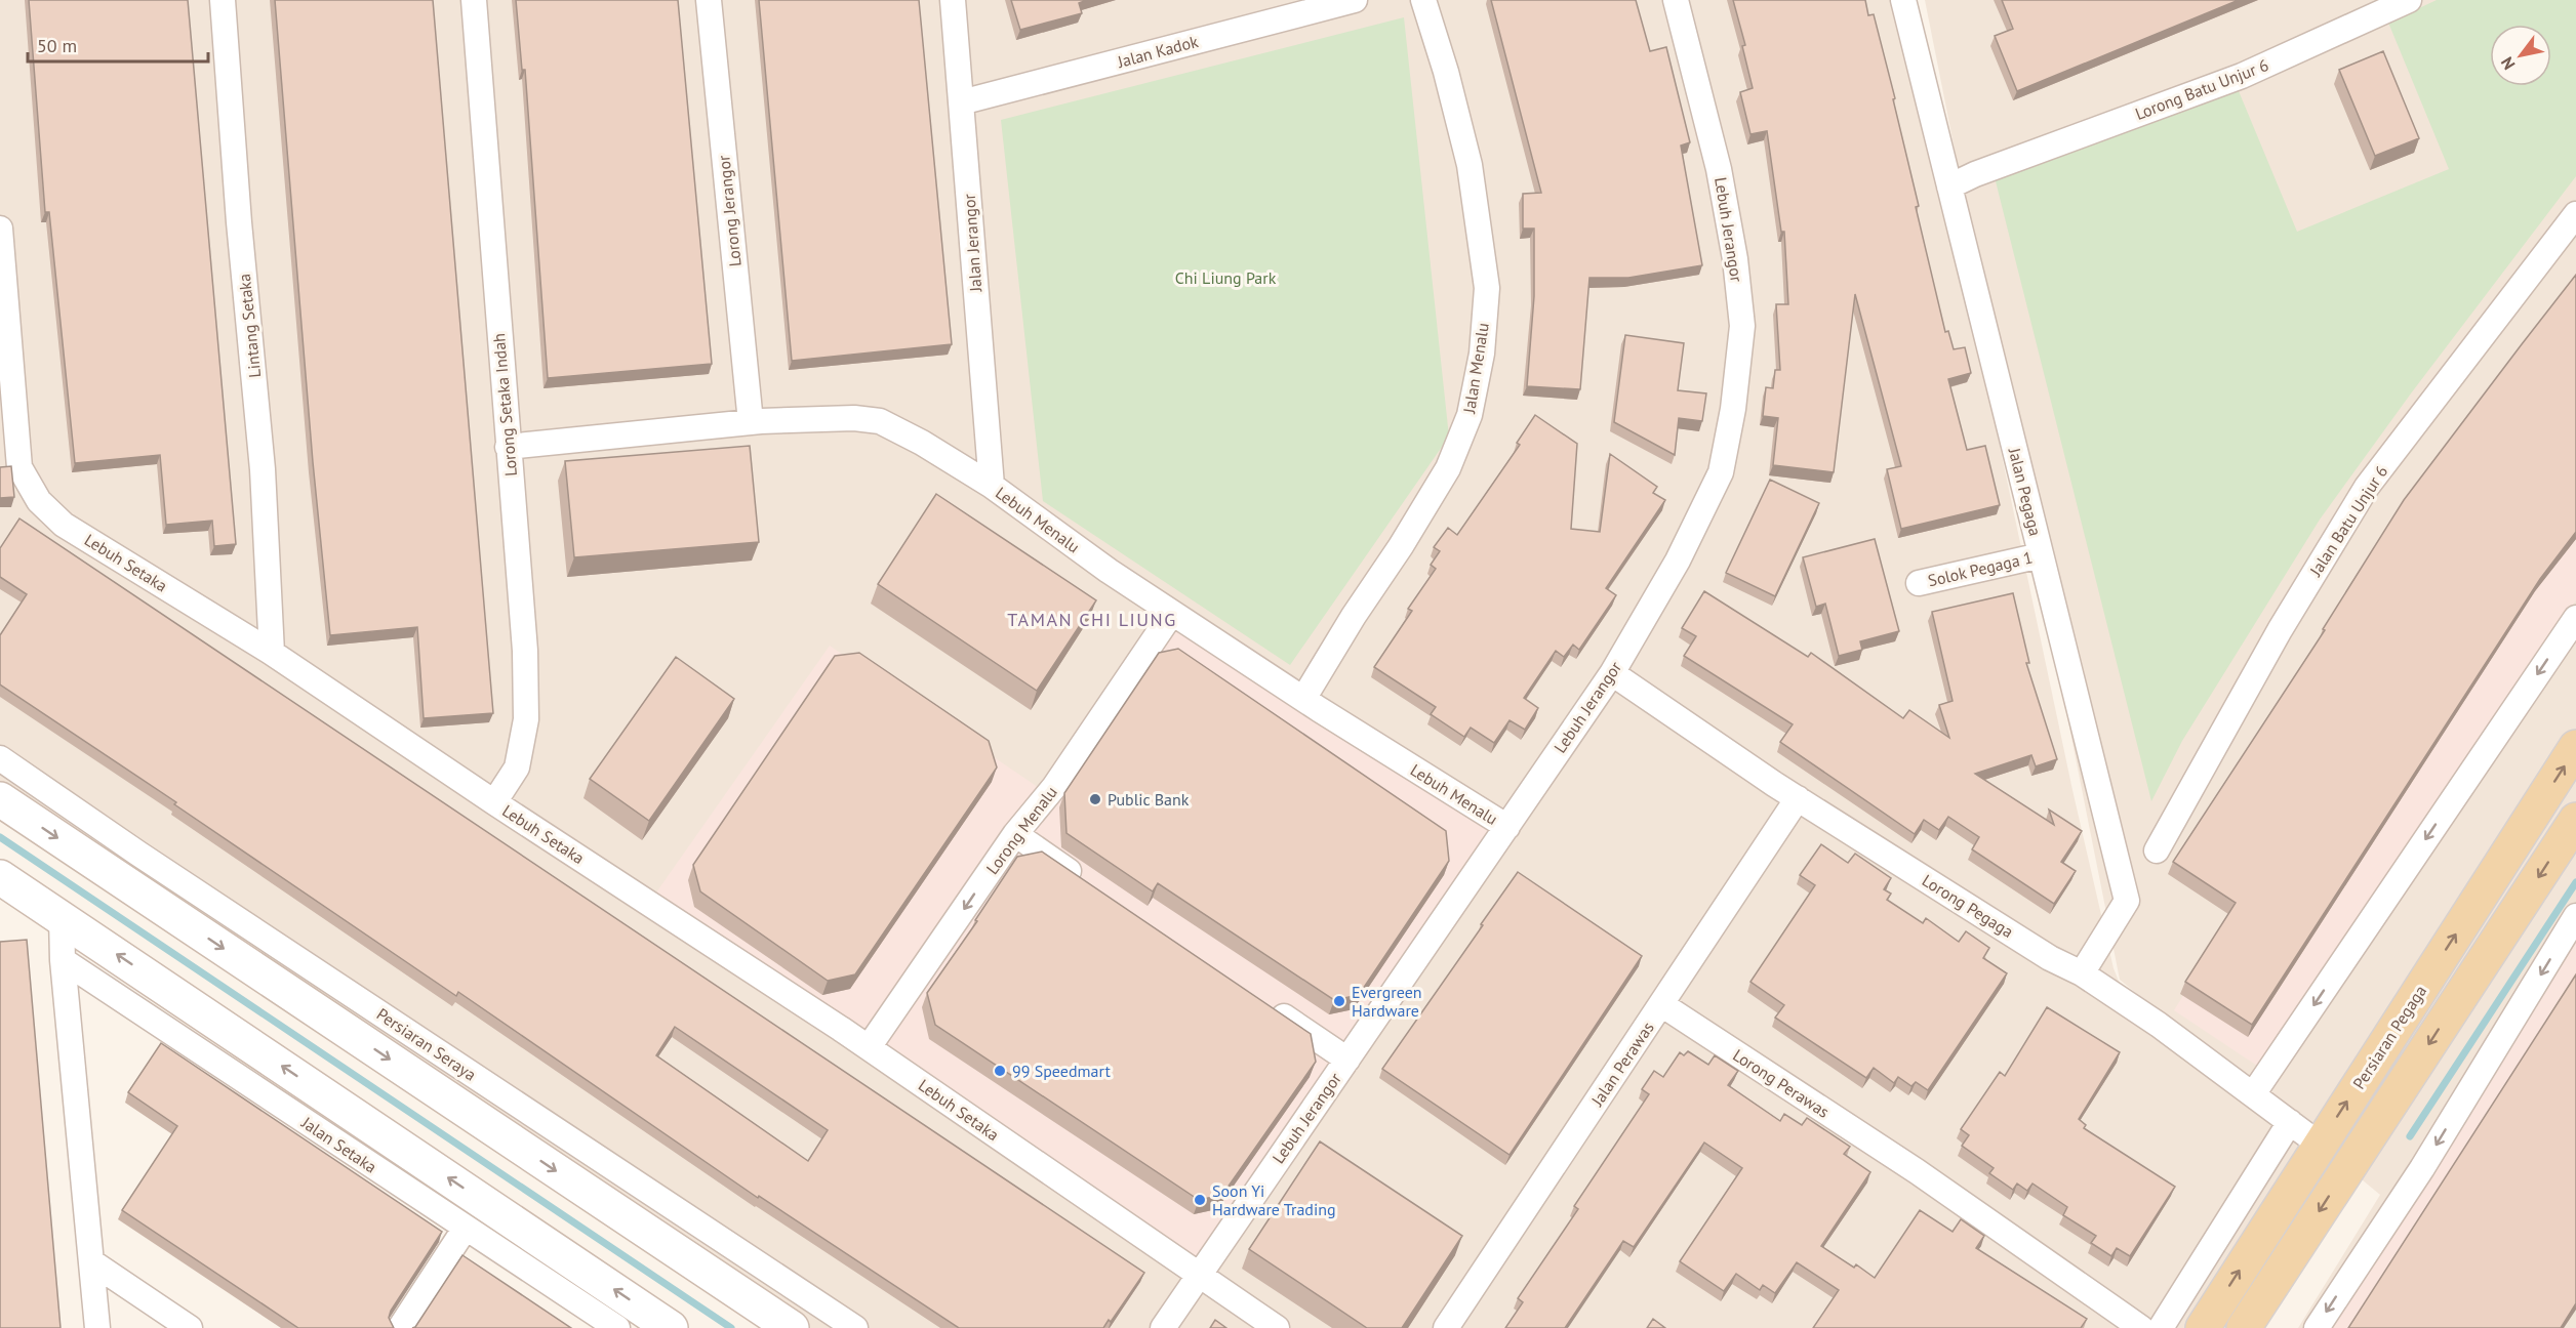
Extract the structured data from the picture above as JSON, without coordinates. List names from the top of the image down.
{
  "streets": {
    "main road": ["Persiaran Pegaga", "Persiaran Seraya"],
    "street": [
      "Jalan Kadok",
      "Lorong Batu Unjur 6",
      "Lorong Jerangor",
      "Lebuh Jerangor",
      "Jalan Jerangor",
      "Lintang Setaka",
      "Jalan Menalu",
      "Lorong Setaka Indah",
      "Jalan Pegaga",
      "Lebuh Menalu",
      "Jalan Batu Unjur 6",
      "Lebuh Setaka",
      "Solok Pegaga 1",
      "Lorong Menalu",
      "Lorong Pegaga",
      "Jalan Perawas",
      "Lorong Perawas",
      "Jalan Setaka"
    ]
  },
  "crossings": [
    ["Jalan Kadok", "Jalan Jerangor"],
    ["Lorong Batu Unjur 6", "Jalan Pegaga"],
    ["Lorong Jerangor", "Lebuh Menalu"],
    ["Lebuh Jerangor", "Lebuh Menalu"],
    ["Lebuh Jerangor", "Lebuh Setaka"],
    ["Lebuh Jerangor", "Lorong Pegaga"],
    ["Jalan Jerangor", "Lebuh Menalu"],
    ["Lintang Setaka", "Lebuh Setaka"],
    ["Jalan Menalu", "Lebuh Menalu"],
    ["Lorong Setaka Indah", "Lebuh Menalu"],
    ["Lorong Setaka Indah", "Lebuh Setaka"],
    ["Jalan Pegaga", "Solok Pegaga 1"],
    ["Jalan Pegaga", "Lorong Pegaga"],
    ["Lebuh Menalu", "Lorong Menalu"],
    ["Lebuh Setaka", "Lorong Menalu"],
    ["Lorong Pegaga", "Persiaran Pegaga"],
    ["Lorong Pegaga", "Jalan Perawas"],
    ["Jalan Perawas", "Lorong Perawas"]
  ],
  "one_way": ["Lorong Menalu"],
  "districts": ["TAMAN CHI LIUNG"],
  "parks": ["Chi Liung Park"],
  "places": [
    "Public Bank",
    "Evergreen Hardware",
    "99 Speedmart",
    "Soon Yi Hardware Trading"
  ],
  "scale_bar": "50 m",
  "north": "bottom left"
}
